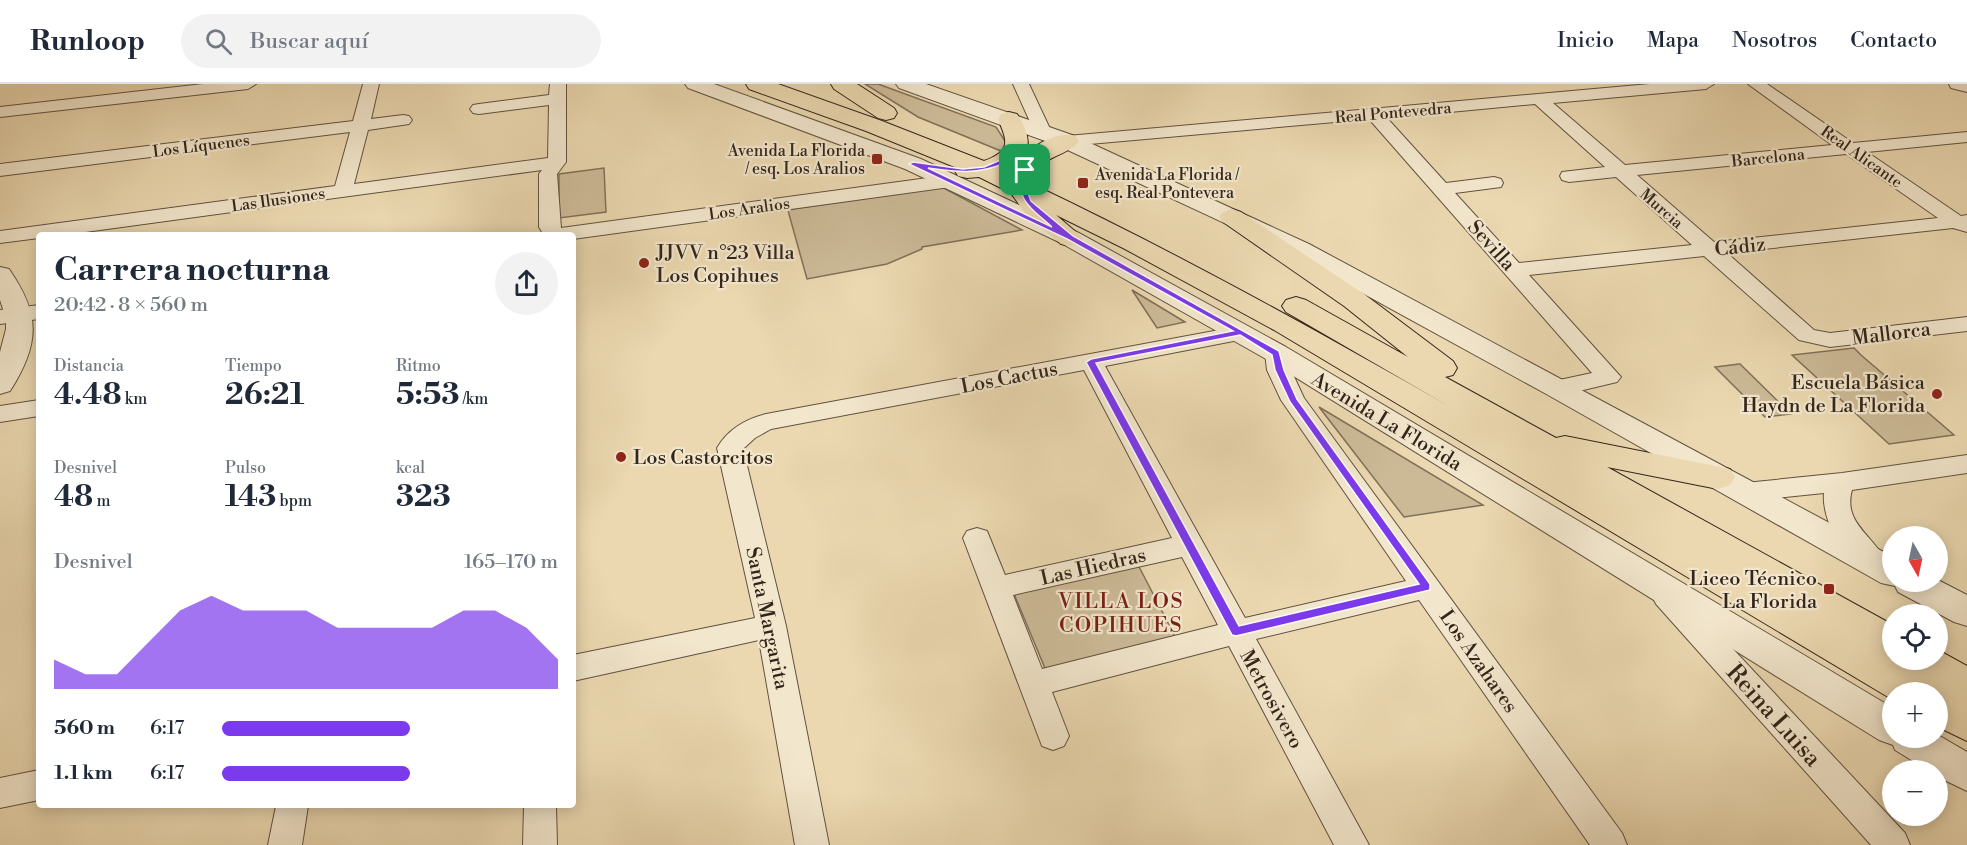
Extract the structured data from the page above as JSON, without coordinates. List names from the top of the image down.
{
  "streets": {
    "main road": ["Avenida La Florida"],
    "street": [
      "Real Pontevedra",
      "Los Líquenes",
      "Real Alicante",
      "Barcelona",
      "Las Ilusiones",
      "Los Aralios",
      "Murcia",
      "Sevilla",
      "Cádiz",
      "Mallorca",
      "Los Cactus",
      "Las Hiedras",
      "Santa Margarita",
      "Los Azahares",
      "Metrosivero",
      "Reina Luisa"
    ]
  },
  "crossings": [
    ["Real Pontevedra", "Murcia"],
    ["Real Pontevedra", "Sevilla"],
    ["Real Alicante", "Barcelona"],
    ["Real Alicante", "Cádiz"],
    ["Barcelona", "Murcia"],
    ["Los Aralios", "Avenida La Florida"],
    ["Murcia", "Cádiz"],
    ["Murcia", "Mallorca"],
    ["Sevilla", "Cádiz"],
    ["Los Cactus", "Avenida La Florida"],
    ["Los Cactus", "Santa Margarita"],
    ["Los Cactus", "Metrosivero"],
    ["Avenida La Florida", "Los Azahares"],
    ["Avenida La Florida", "Reina Luisa"],
    ["Las Hiedras", "Metrosivero"]
  ],
  "districts": ["VILLA LOS COPIHUES"],
  "places": {
    "transit": ["Avenida La Florida / esq. Los Aralios", "Avenida La Florida / esq. Real Pontevera", "Liceo Técnico La Florida"],
    "other": ["JJVV n°23 Villa Los Copihues", "Escuela Básica Haydn de La Florida", "Los Castorcitos"]
  },
  "north": "bottom",
  "page": {
    "header": "Runloop",
    "search": "Buscar aquí",
    "nav": [
      "Inicio",
      "Mapa",
      "Nosotros",
      "Contacto"
    ],
    "heading": ["Carrera nocturna", "20:42 · 8 × 560 m"],
    "stats": [
      ["Distancia", "4.48 km"],
      ["Tiempo", "26:21"],
      ["Ritmo", "5:53 /km"],
      ["Desnivel", "48 m"],
      ["Pulso", "143 bpm"],
      ["kcal", "323"]
    ],
    "map_buttons": ["+", "−"],
    "chart": ["Desnivel", "165–170 m"],
    "list": [
      {
        "name": "560 m",
        "note": "6:17"
      },
      {
        "name": "1.1 km",
        "note": "6:17"
      }
    ]
  }
}
